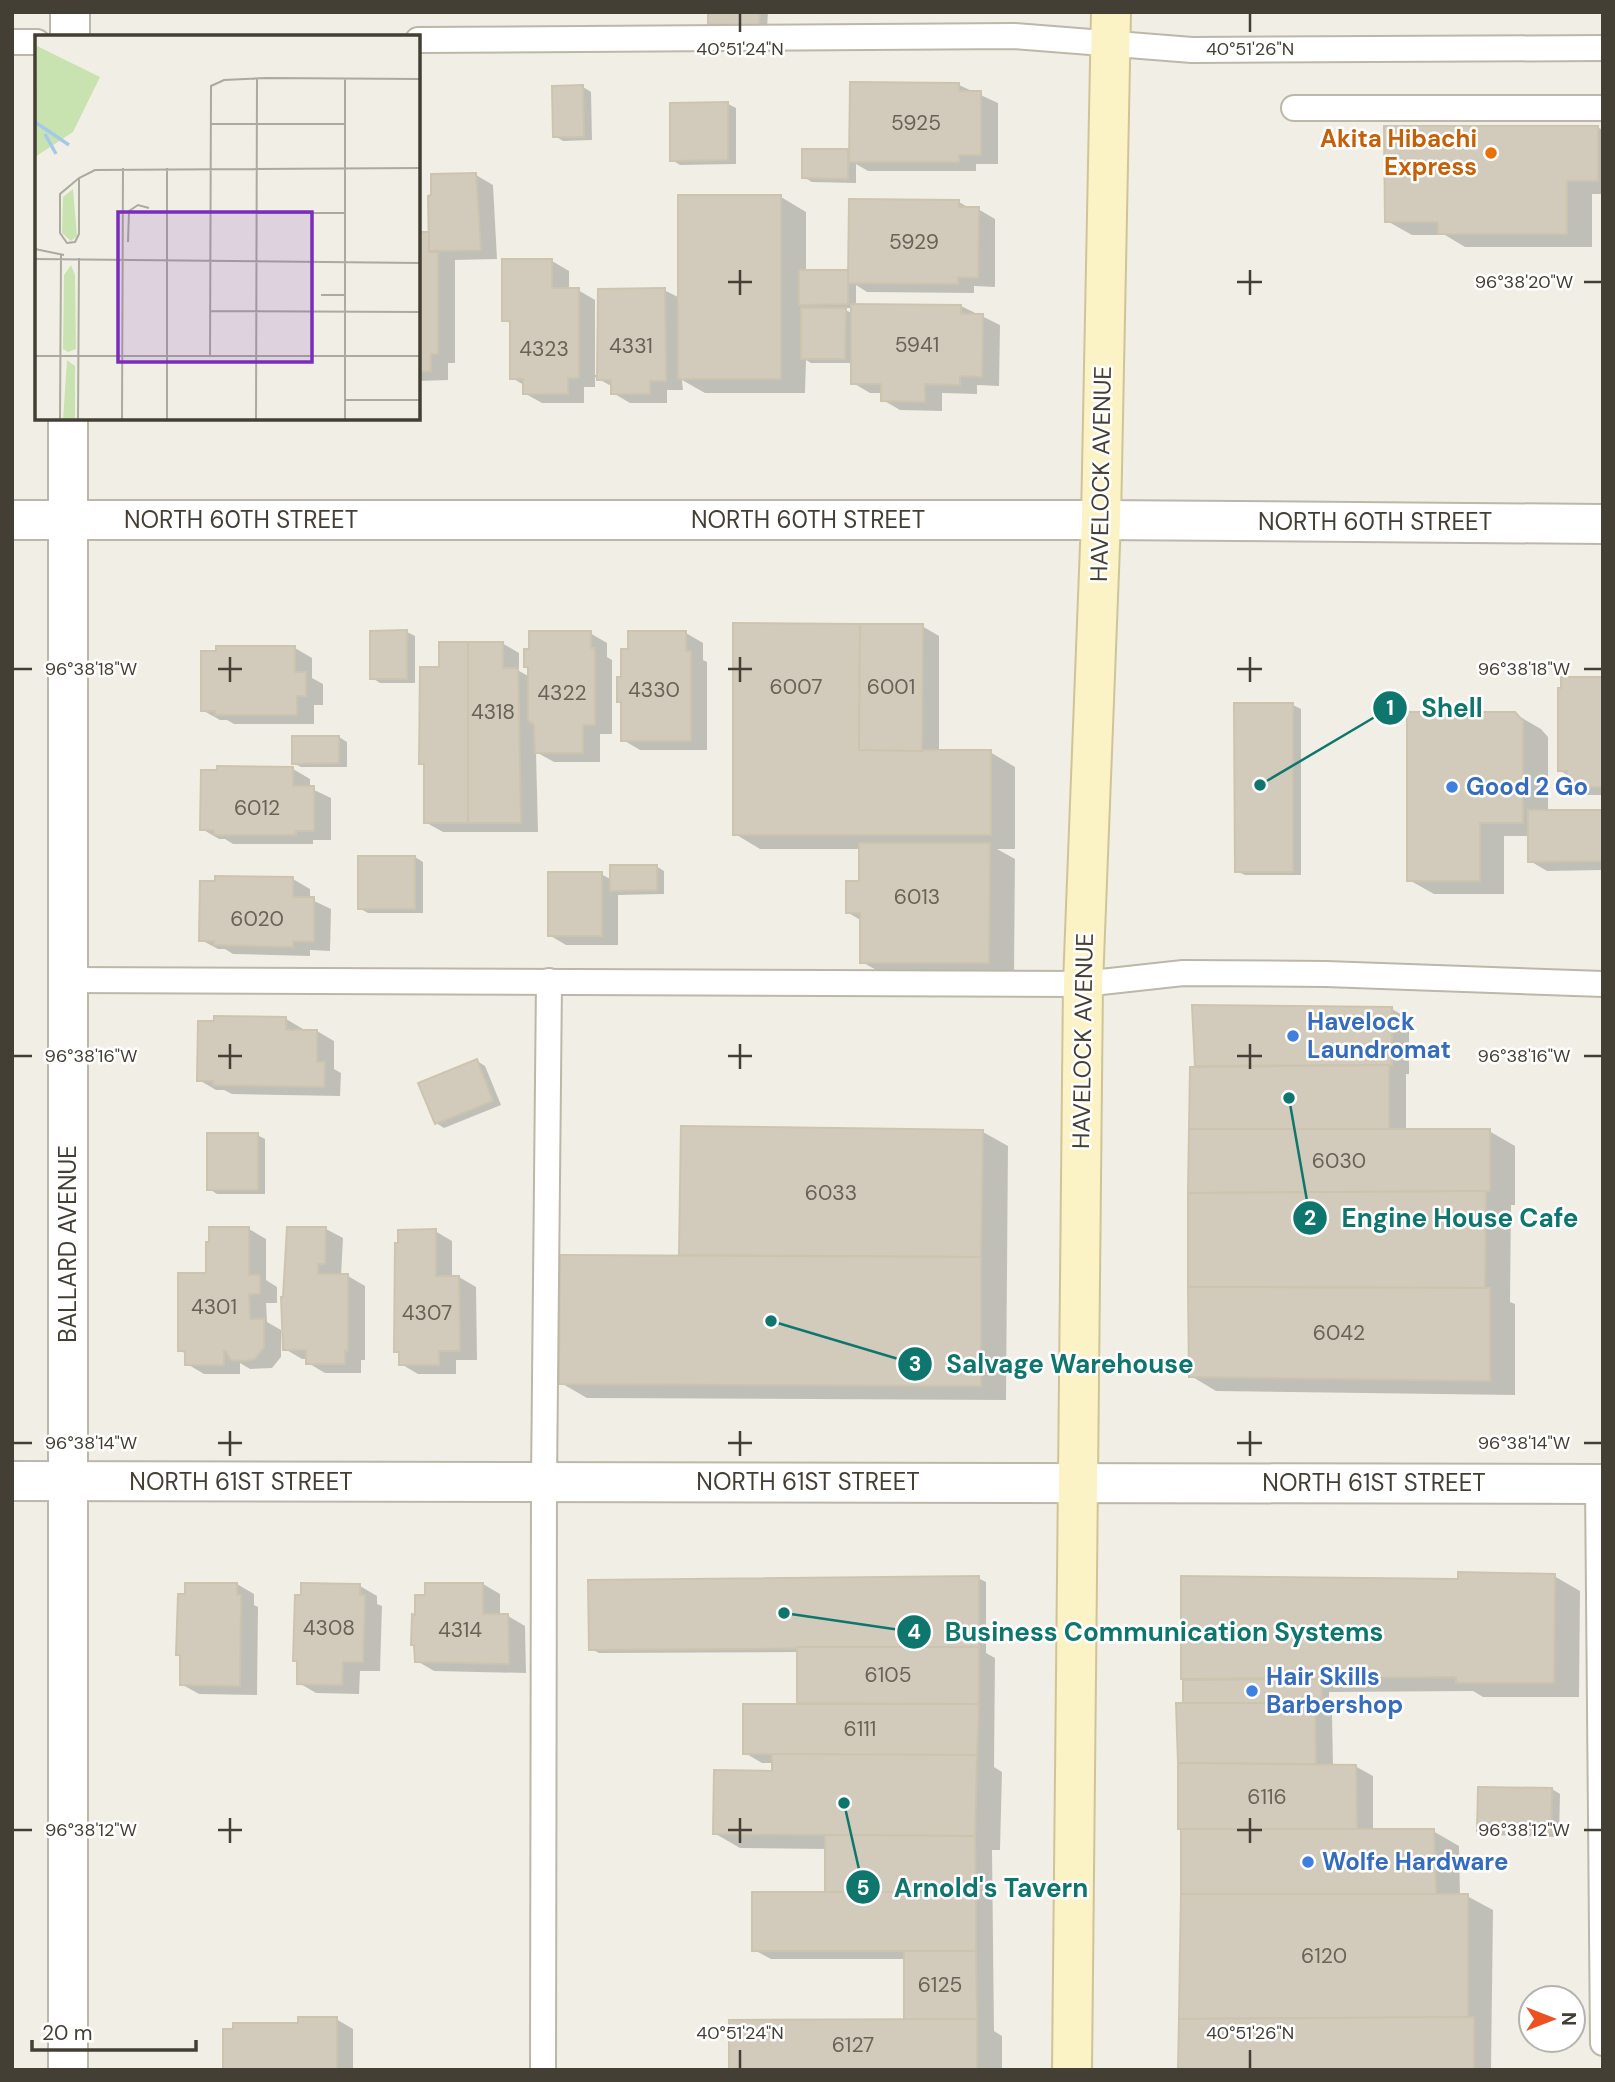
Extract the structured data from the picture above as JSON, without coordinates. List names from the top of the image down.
{
  "streets": {
    "main road": ["HAVELOCK AVENUE"],
    "street": ["NORTH 60TH STREET", "BALLARD AVENUE", "NORTH 61ST STREET"]
  },
  "crossings": [
    ["HAVELOCK AVENUE", "NORTH 60TH STREET"],
    ["HAVELOCK AVENUE", "NORTH 61ST STREET"],
    ["NORTH 60TH STREET", "BALLARD AVENUE"],
    ["BALLARD AVENUE", "NORTH 61ST STREET"]
  ],
  "places": [
    "Akita Hibachi Express",
    "Shell",
    "Good 2 Go",
    "Havelock Laundromat",
    "Engine House Cafe",
    "Salvage Warehouse",
    "Business Communication Systems",
    "Hair Skills Barbershop",
    "Arnold's Tavern",
    "Wolfe Hardware"
  ],
  "house_numbers": [
    "5925",
    "5929",
    "5941",
    "4331",
    "4323",
    "6007",
    "6001",
    "4330",
    "4322",
    "4318",
    "6012",
    "6013",
    "6020",
    "6030",
    "6033",
    "4301",
    "4307",
    "6042",
    "4308",
    "4314",
    "6105",
    "6111",
    "6116",
    "6120",
    "6125",
    "6127"
  ],
  "scale_bar": "20 m",
  "north": "right",
  "coordinates": [
    "40°51'24\"N",
    "40°51'26\"N",
    "96°38'20\"W",
    "96°38'18\"W",
    "96°38'16\"W",
    "96°38'14\"W",
    "96°38'12\"W"
  ]
}
